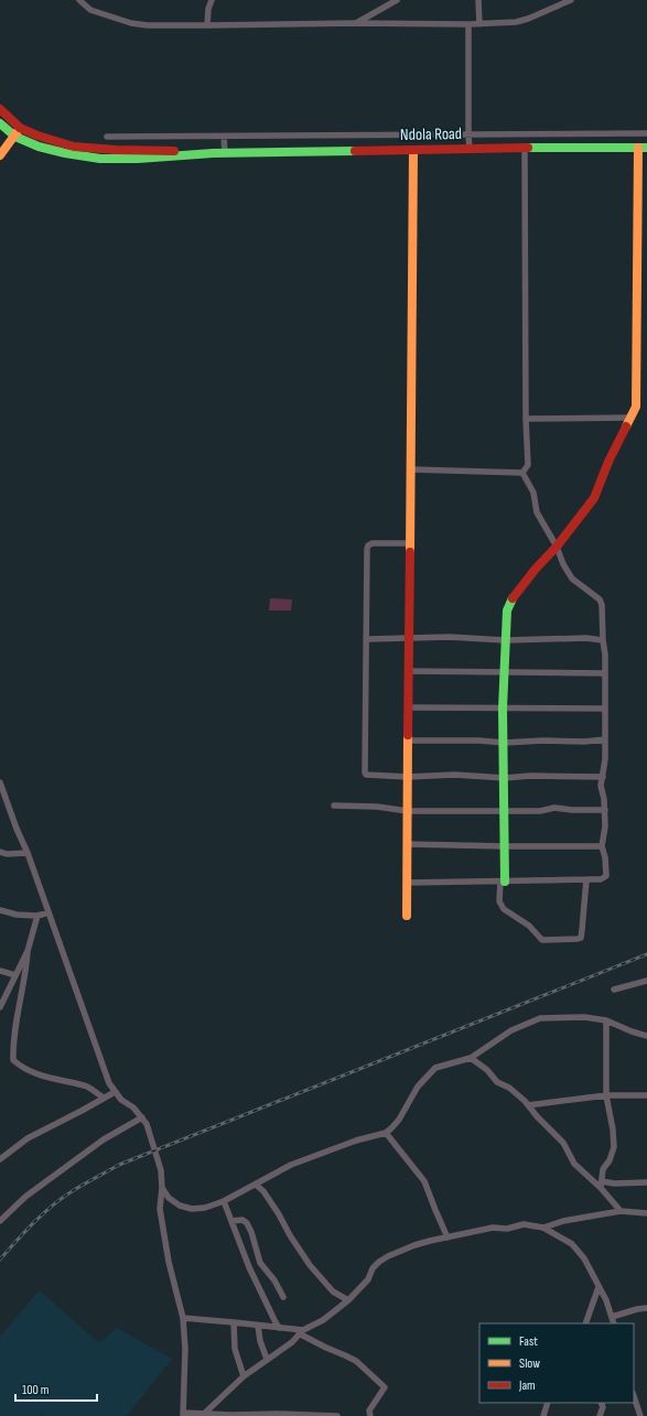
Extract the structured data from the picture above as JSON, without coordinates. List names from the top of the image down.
{
  "streets": {
    "street": ["Ndola Road"]
  },
  "legend": ["Fast", "Slow", "Jam"],
  "scale_bar": "100 m"
}
